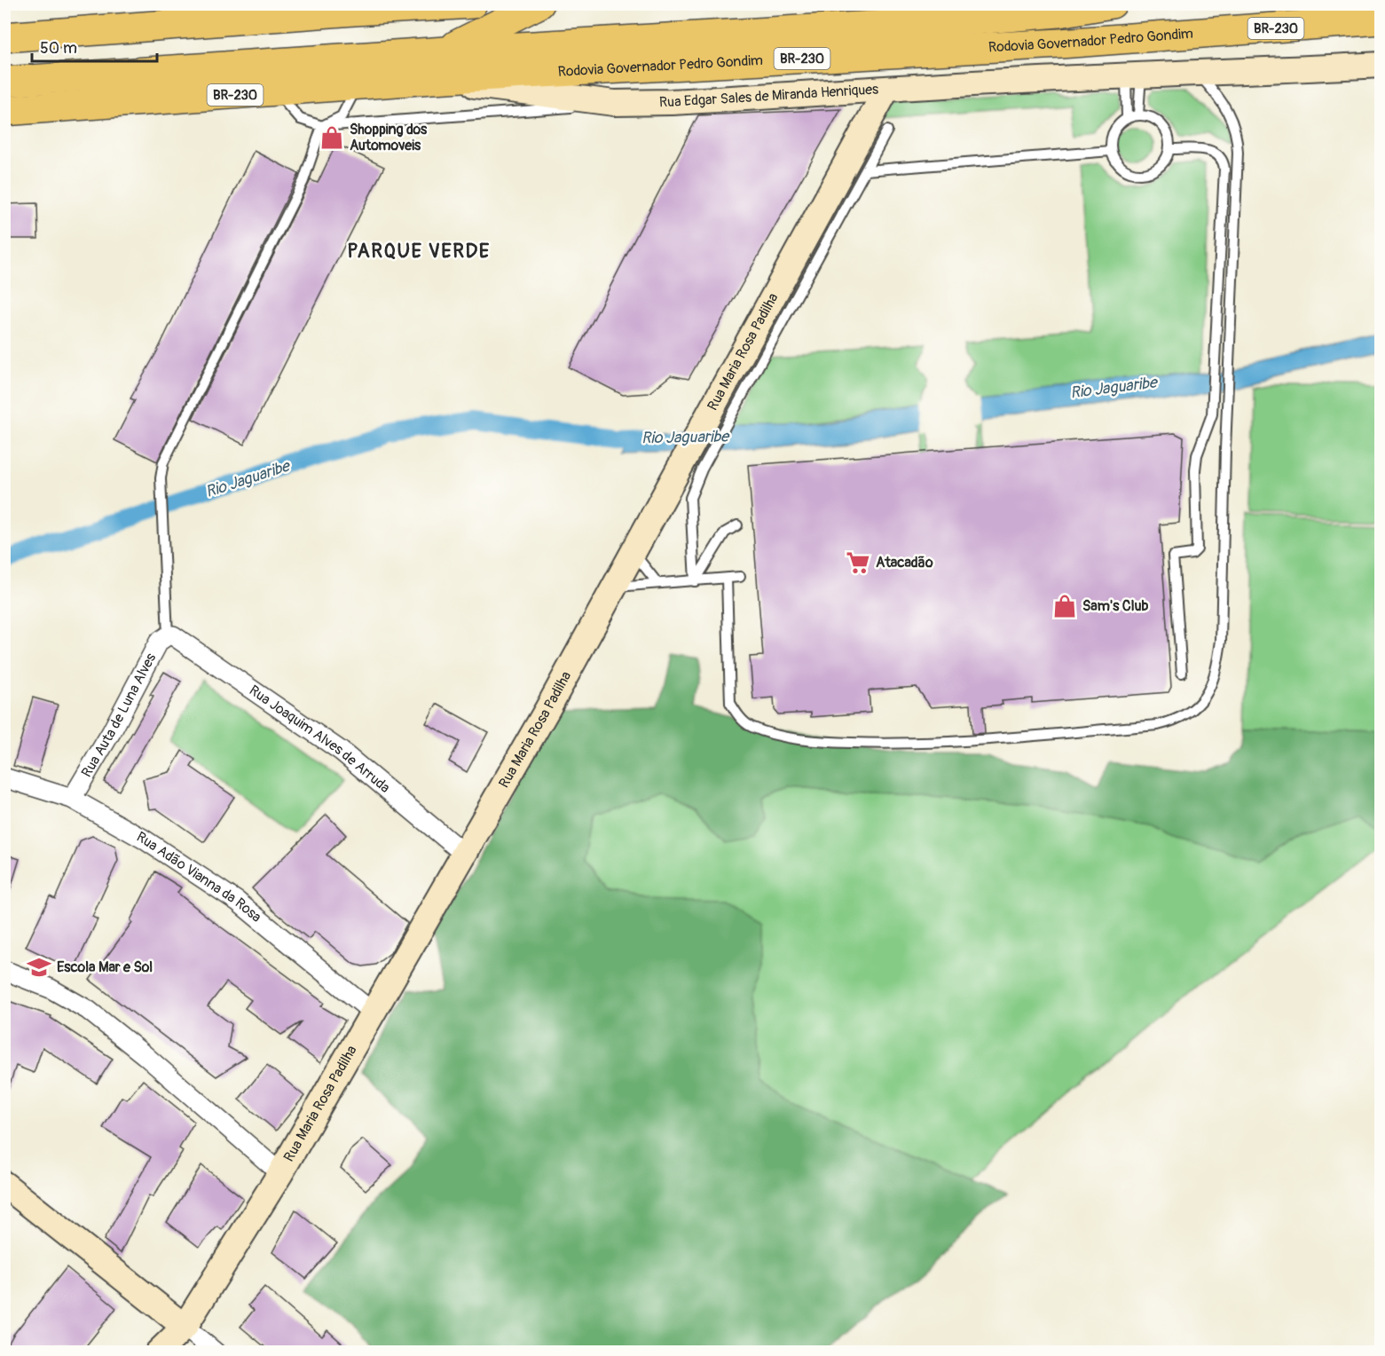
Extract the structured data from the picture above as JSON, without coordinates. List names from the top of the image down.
{
  "streets": {
    "main road": [
      "BR-230",
      "Rodovia Governador Pedro Gondim",
      "Rua Edgar Sales de Miranda Henriques",
      "Rua Maria Rosa Padilha"
    ],
    "street": ["Rua Auta de Luna Alves", "Rua Joaquim Alves de Arruda", "Rua Adão Vianna da Rosa"]
  },
  "crossings": [
    ["Rua Edgar Sales de Miranda Henriques", "Rua Maria Rosa Padilha"],
    ["Rua Maria Rosa Padilha", "Rua Joaquim Alves de Arruda"],
    ["Rua Maria Rosa Padilha", "Rua Adão Vianna da Rosa"],
    ["Rua Auta de Luna Alves", "Rua Joaquim Alves de Arruda"],
    ["Rua Auta de Luna Alves", "Rua Adão Vianna da Rosa"]
  ],
  "districts": ["PARQUE VERDE"],
  "water": ["Rio Jaguaribe"],
  "places": {
    "shop": ["Shopping dos Automoveis", "Sam's Club"],
    "supermarket": ["Atacadão"],
    "school or university": ["Escola Mar e Sol"]
  },
  "scale_bar": "50 m"
}
